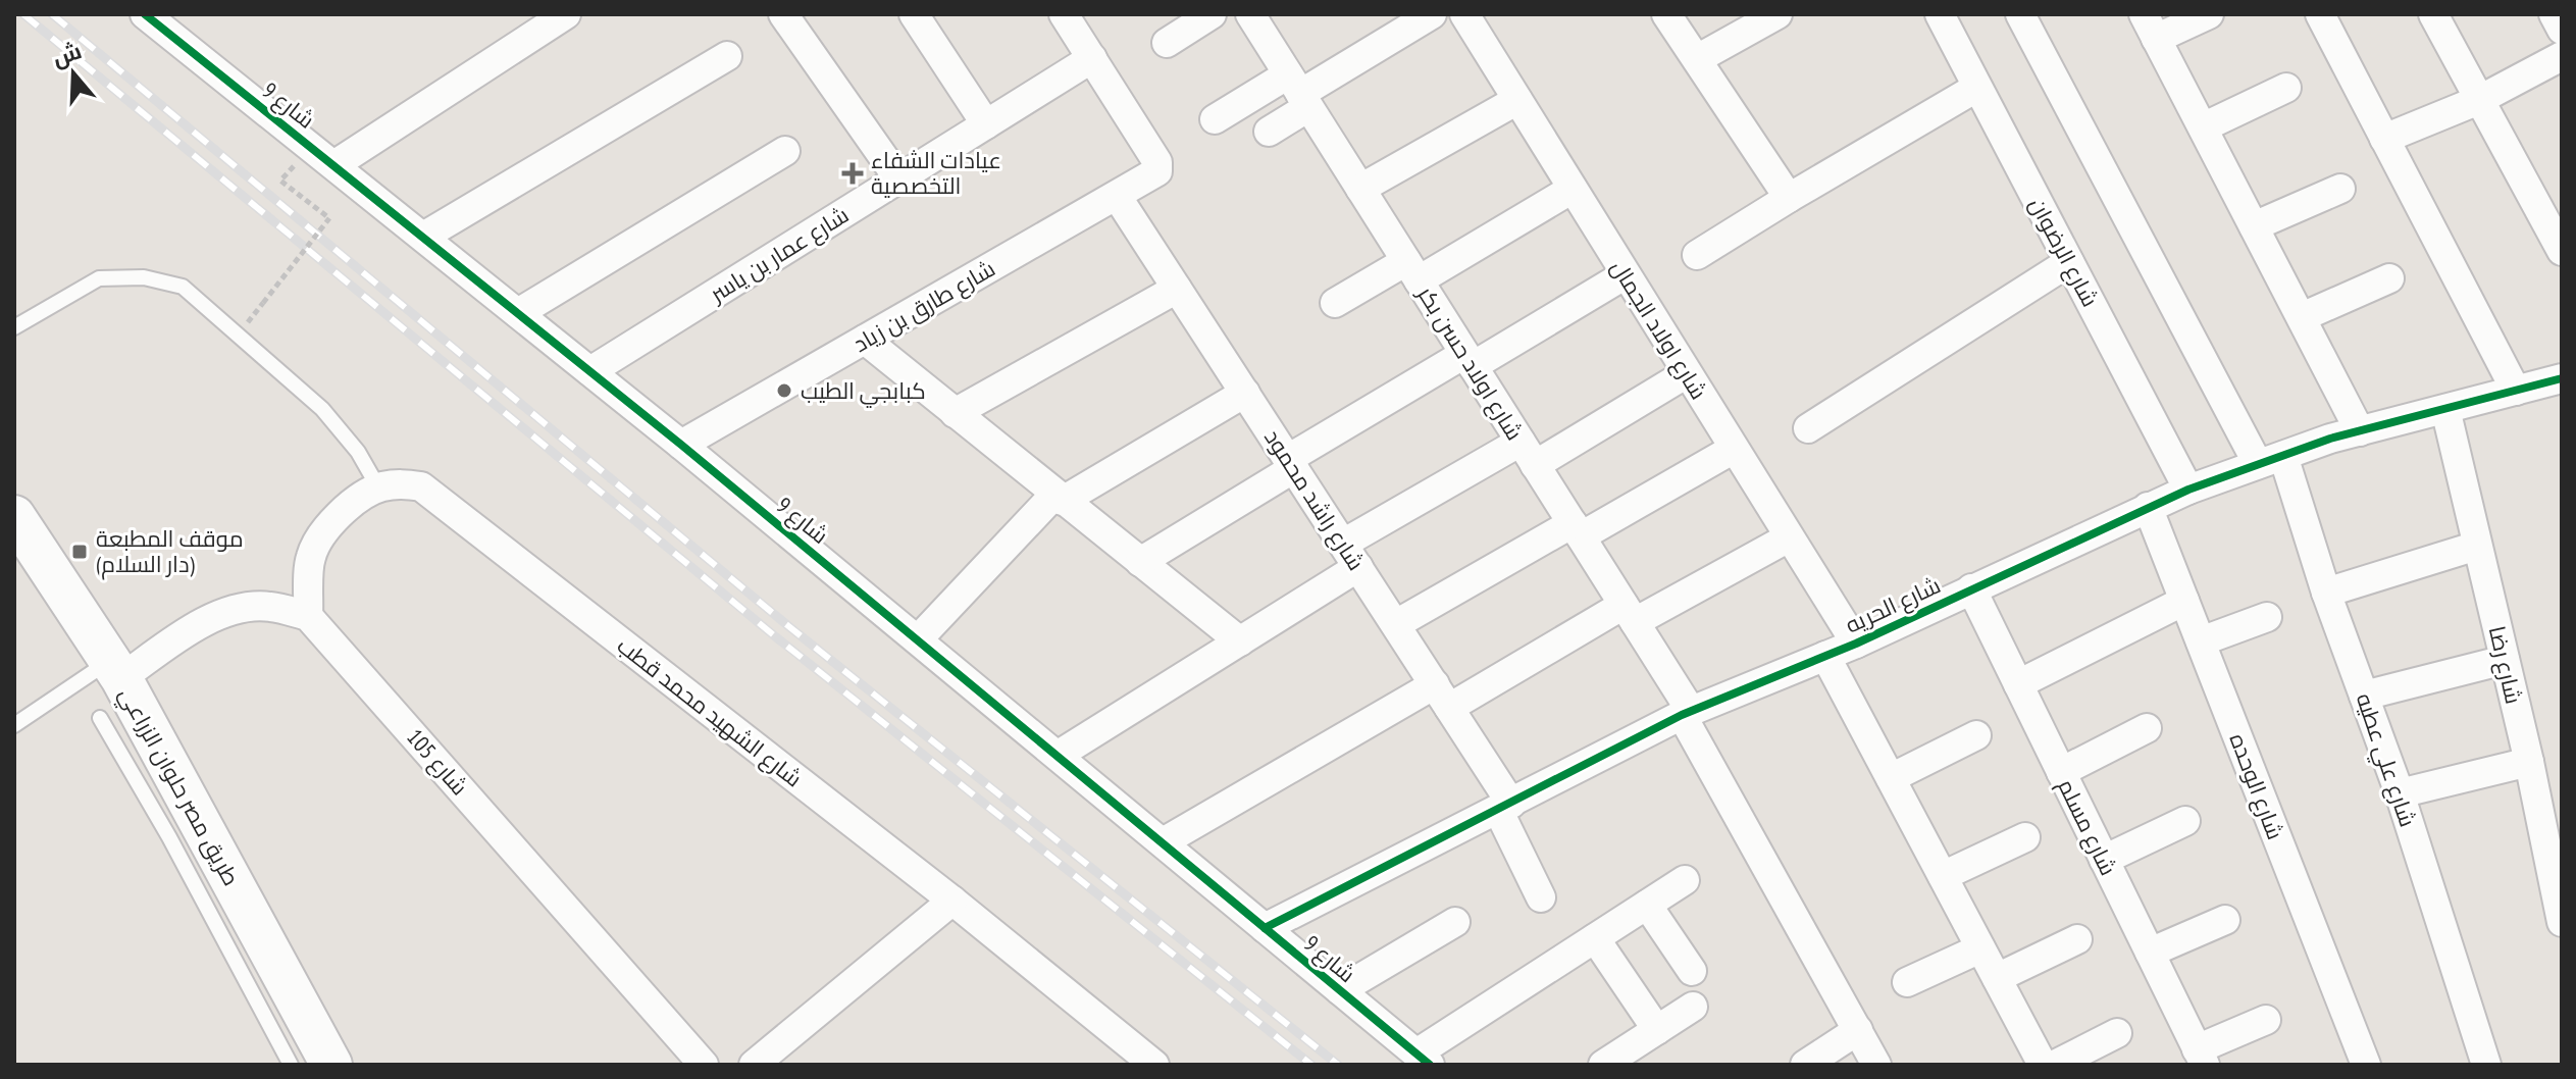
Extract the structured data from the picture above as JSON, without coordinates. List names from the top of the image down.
{
  "streets": {
    "main road": ["طريق مصر حلوان الزراعي"],
    "street": [
      "شارع 9",
      "شارع الرضوان",
      "شارع عمار بن ياسر",
      "شارع طارق بن زياد",
      "شارع اولاد الجمال",
      "شارع اولاد حسن بكر",
      "شارع راشد محمود",
      "شارع الحريه",
      "شارع رضا",
      "شارع الشهيد محمد قطب",
      "شارع علي عطيه",
      "شارع 105",
      "شارع الوحده",
      "شارع مسلم"
    ]
  },
  "crossings": [
    ["شارع 9", "شارع عمار بن ياسر"],
    ["شارع 9", "شارع طارق بن زياد"],
    ["شارع 9", "شارع الحريه"],
    ["شارع الرضوان", "شارع الحريه"],
    ["شارع عمار بن ياسر", "شارع طارق بن زياد"],
    ["شارع طارق بن زياد", "شارع راشد محمود"],
    ["شارع اولاد الجمال", "شارع الحريه"],
    ["شارع اولاد حسن بكر", "شارع الحريه"],
    ["شارع راشد محمود", "شارع الحريه"],
    ["شارع الحريه", "شارع رضا"],
    ["شارع الحريه", "شارع علي عطيه"],
    ["شارع الحريه", "شارع الوحده"],
    ["شارع الحريه", "شارع مسلم"]
  ],
  "places": {
    "health": ["عيادات الشفاء التخصصية"],
    "other": ["كبابجي الطيب"],
    "transit": ["موقف المطبعة (دار السلام)"]
  },
  "north": "top"
}
